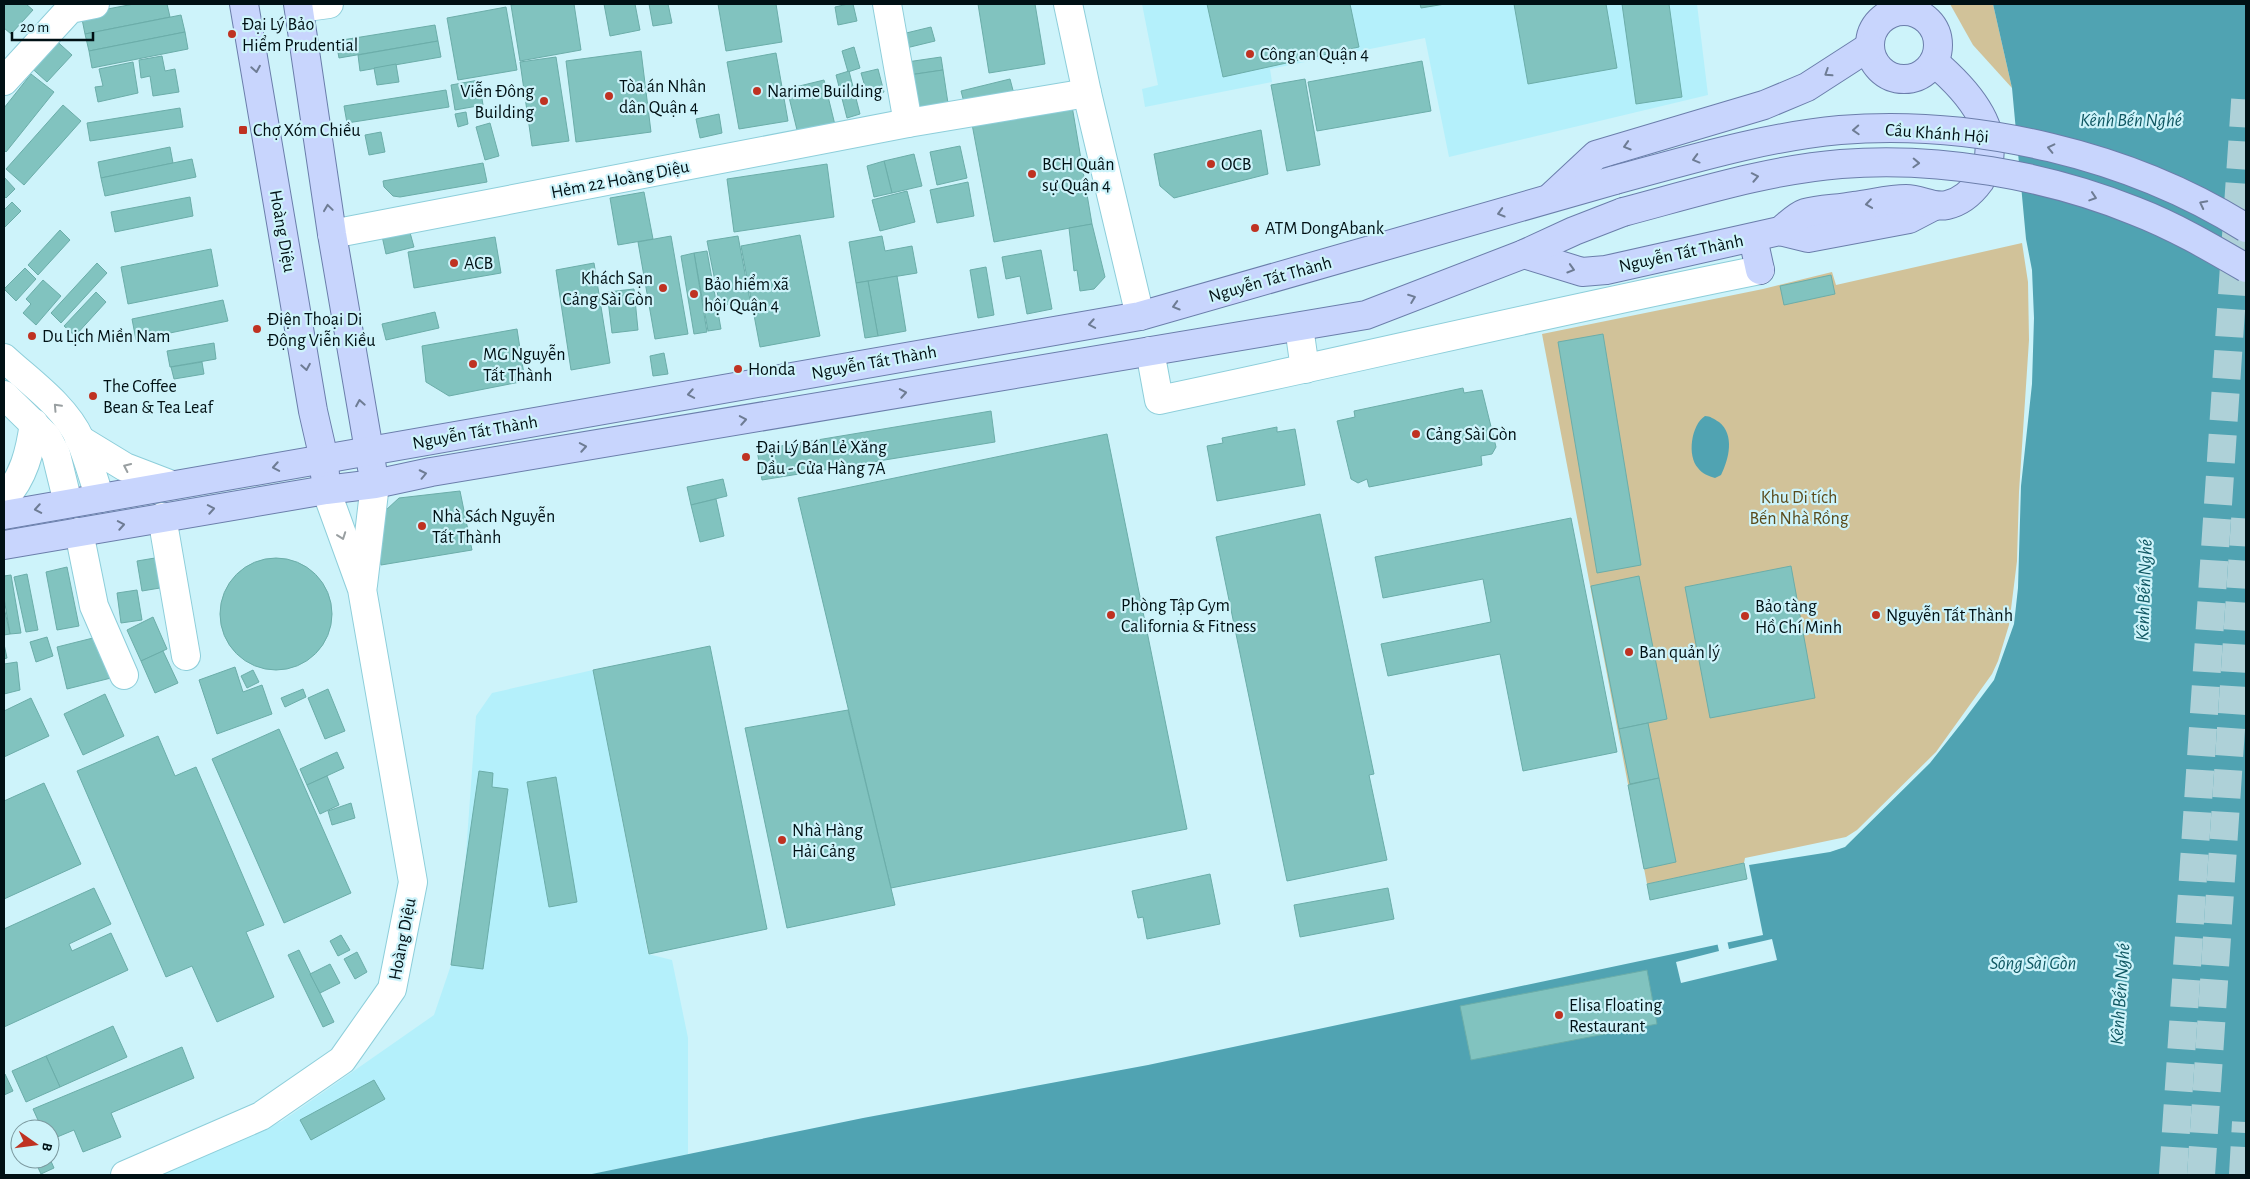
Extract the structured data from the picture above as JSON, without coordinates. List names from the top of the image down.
{
  "streets": {
    "main road": ["Cầu Khánh Hội", "Hoàng Diệu", "Nguyễn Tất Thành"],
    "street": ["Hẻm 22 Hoàng Diệu"]
  },
  "crossings": [
    ["Cầu Khánh Hội", "Nguyễn Tất Thành"],
    ["Hoàng Diệu", "Nguyễn Tất Thành"]
  ],
  "water": ["Kênh Bến Nghé", "Sông Sài Gòn"],
  "parks": ["Khu Di tích Bến Nhà Rồng"],
  "places": {
    "other": [
      "Đại Lý Bảo Hiểm Prudential",
      "Công an Quận 4",
      "Narime Building",
      "Tòa án Nhân dân Quận 4",
      "Viễn Đông Building",
      "OCB",
      "BCH Quân sự Quận 4",
      "ATM DongAbank",
      "ACB",
      "Khách Sạn Cảng Sài Gòn",
      "Bảo hiểm xã hội Quận 4",
      "Điện Thoại Di Động Viễn Kiều",
      "Du Lịch Miền Nam",
      "MG Nguyễn Tất Thành",
      "Honda",
      "The Coffee Bean & Tea Leaf",
      "Cảng Sài Gòn",
      "Đại Lý Bán Lẻ Xăng Dầu - Cửa Hàng 7A",
      "Nhà Sách Nguyễn Tất Thành",
      "Phòng Tập Gym California & Fitness",
      "Nguyễn Tất Thành",
      "Bảo tàng Hồ Chí Minh",
      "Ban quản lý",
      "Nhà Hàng Hải Cảng",
      "Elisa Floating Restaurant"
    ],
    "transit": ["Chợ Xóm Chiều"]
  },
  "scale_bar": "20 m",
  "north": "right"
}
